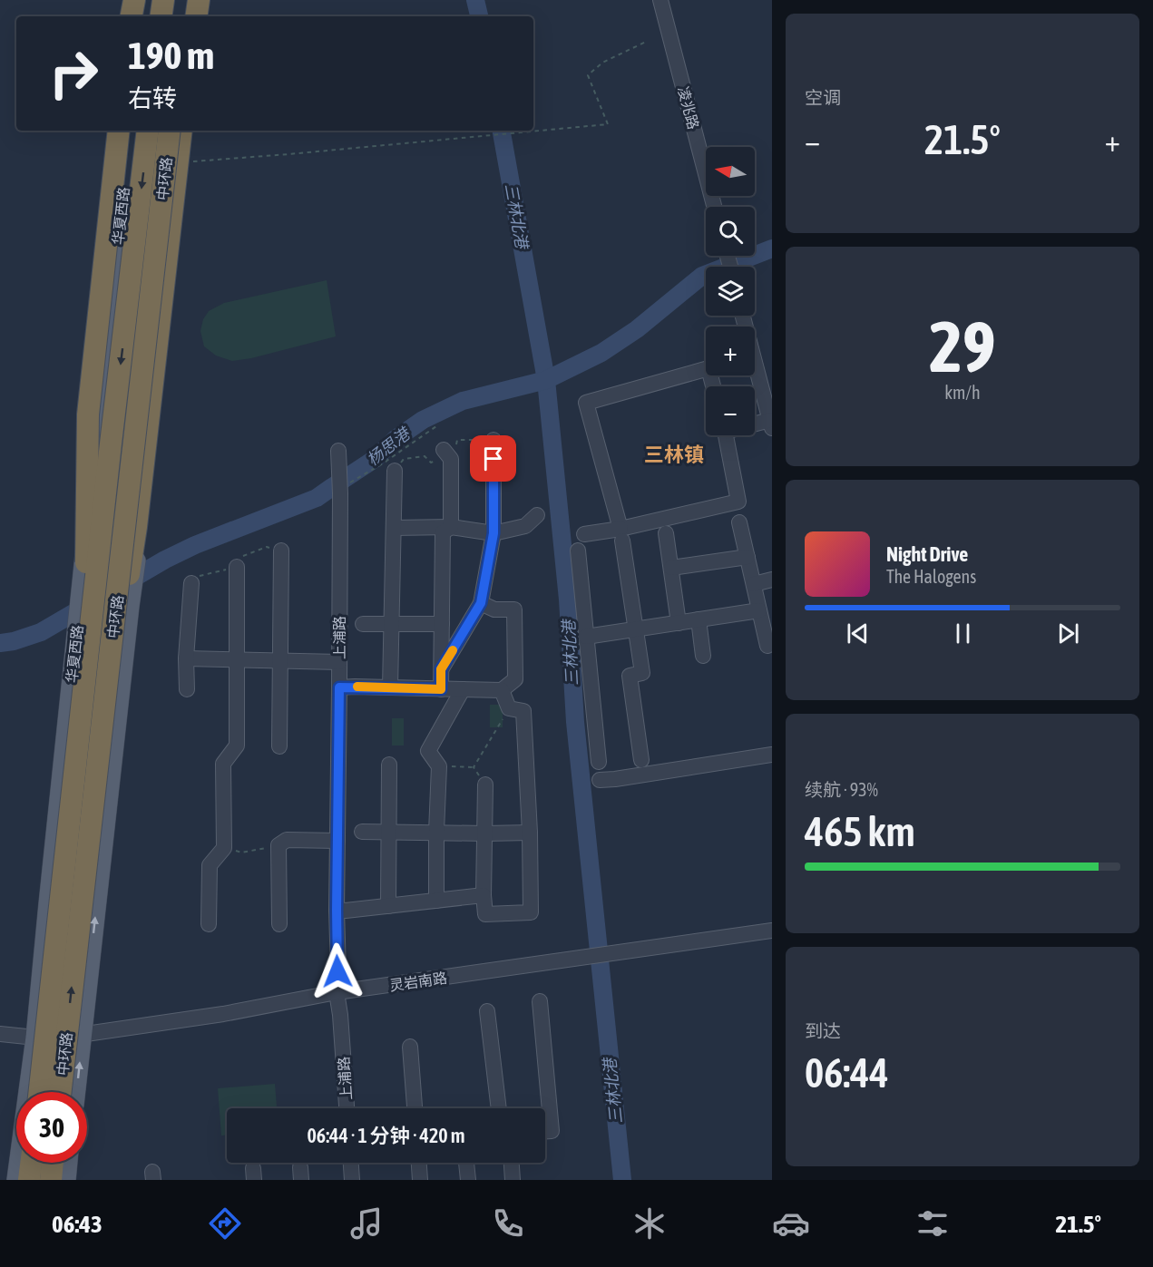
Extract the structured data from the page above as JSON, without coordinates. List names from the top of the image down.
{
  "streets": {
    "highway": ["中环路"],
    "main road": ["华夏西路"],
    "street": ["凌兆路", "上浦路", "灵岩南路"]
  },
  "crossings": [
    ["中环路", "华夏西路"],
    ["华夏西路", "灵岩南路"],
    ["上浦路", "灵岩南路"]
  ],
  "districts": ["三林镇"],
  "water": ["三林北港", "杨思港"],
  "north": "left",
  "page": {
    "tile": [
      "空调",
      ["29", "km/h"],
      ["续航 · 93%", "465 km"],
      ["到达", "06:44"]
    ],
    "turn": ["190 m", "右转"],
    "heat": ["−", "21.5°", "+"],
    "map_buttons": ["+", "−"],
    "song": ["Night Drive", "The Halogens"],
    "limit": "30",
    "trip": "06:44 · 1 分钟 · 420 m",
    "tabs": ["06:43", "21.5°"]
  }
}
